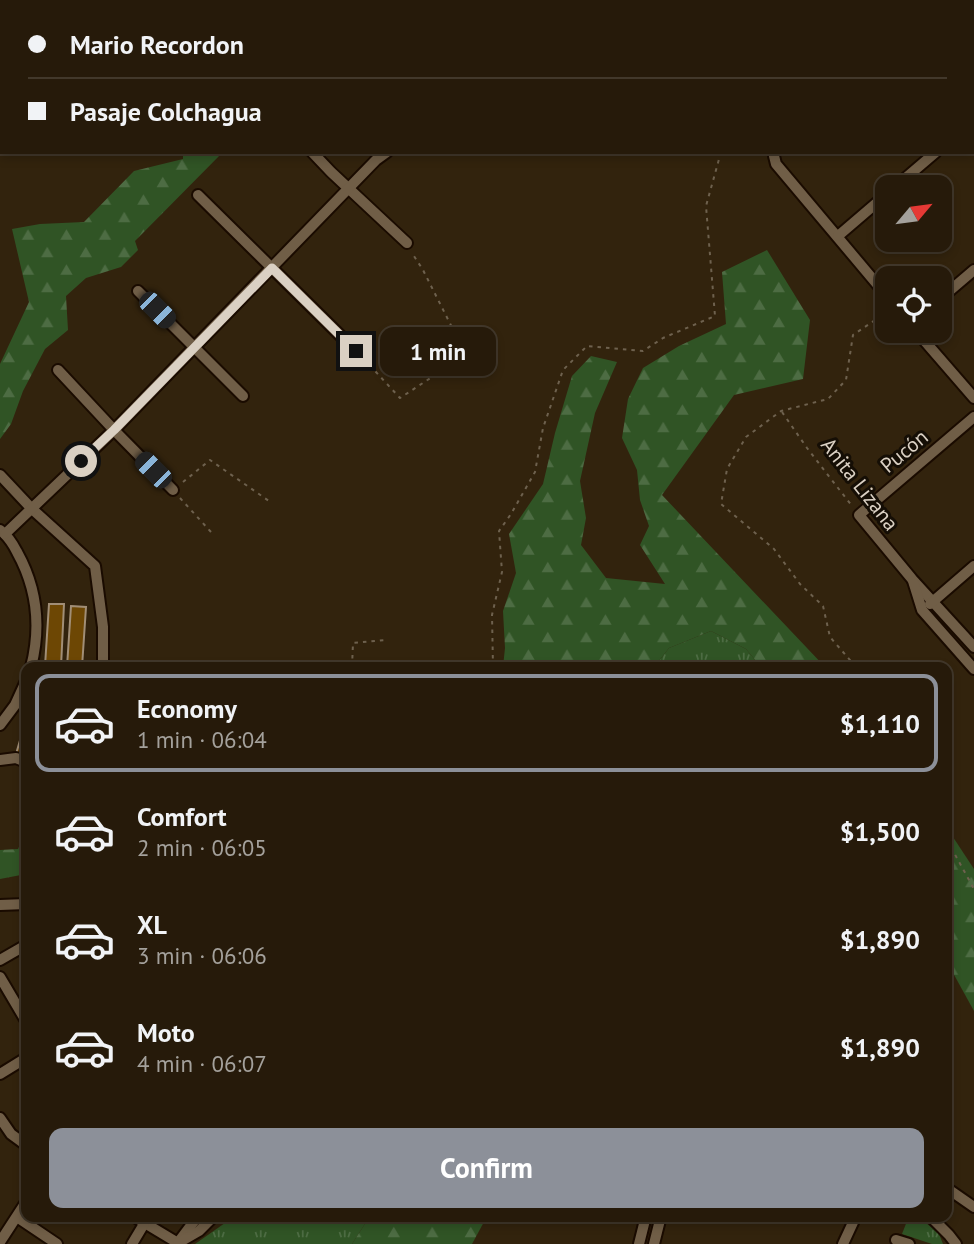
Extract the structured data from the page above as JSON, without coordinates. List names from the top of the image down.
{
  "streets": {
    "street": ["Pucón", "Anita Lizana"]
  },
  "crossings": [
    ["Pucón", "Anita Lizana"]
  ],
  "north": "top right",
  "page": {
    "banner": ["Mario Recordon", "Pasaje Colchagua"],
    "bubble": "1 min",
    "list": [
      {
        "name": "Economy",
        "note": "1 min · 06:04",
        "value": "$1,110"
      },
      {
        "name": "Comfort",
        "note": "2 min · 06:05",
        "value": "$1,500"
      },
      {
        "name": "XL",
        "note": "3 min · 06:06",
        "value": "$1,890"
      },
      {
        "name": "Moto",
        "note": "4 min · 06:07",
        "value": "$1,890"
      }
    ],
    "buttons": "Confirm"
  }
}
